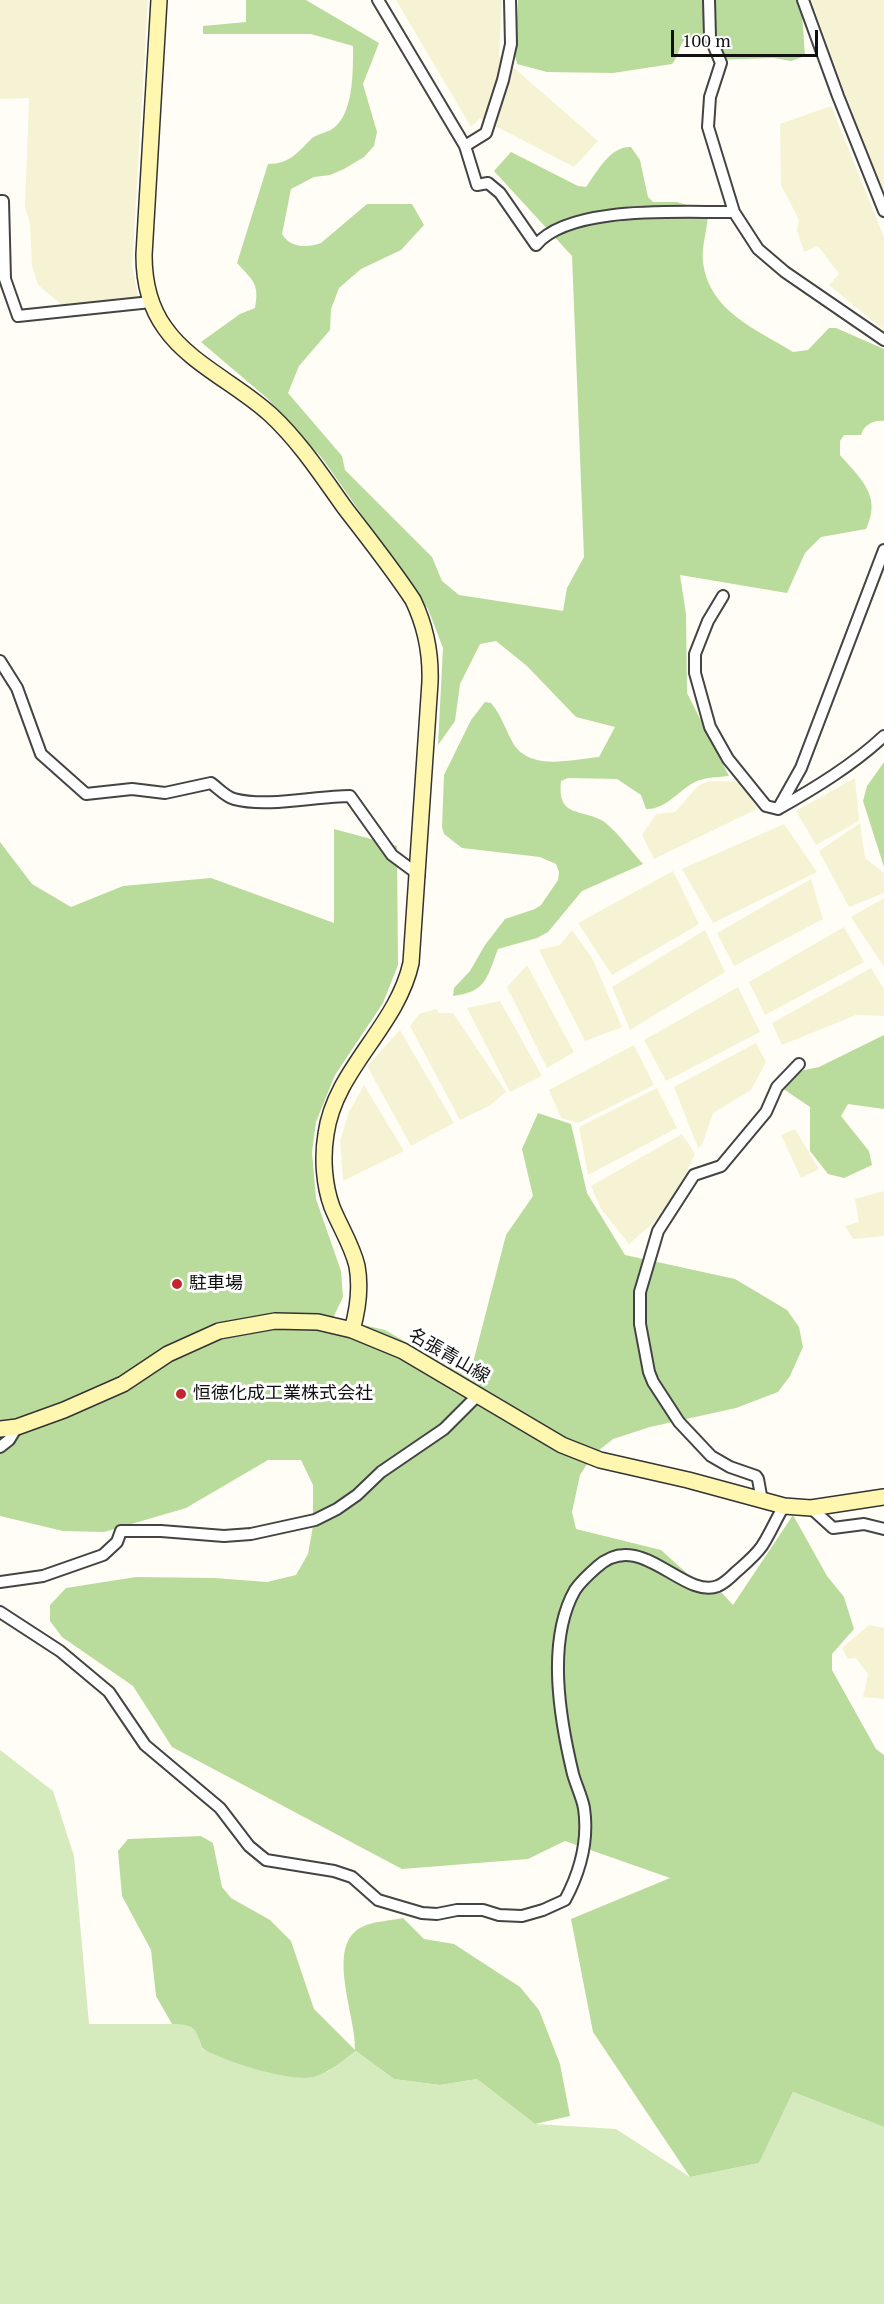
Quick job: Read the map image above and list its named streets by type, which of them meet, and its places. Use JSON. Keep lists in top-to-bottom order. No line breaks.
{"streets":{"street":["名張青山線"]},"places":["駐車場","恒徳化成工業株式会社"],"scale_bar":"100 m"}
